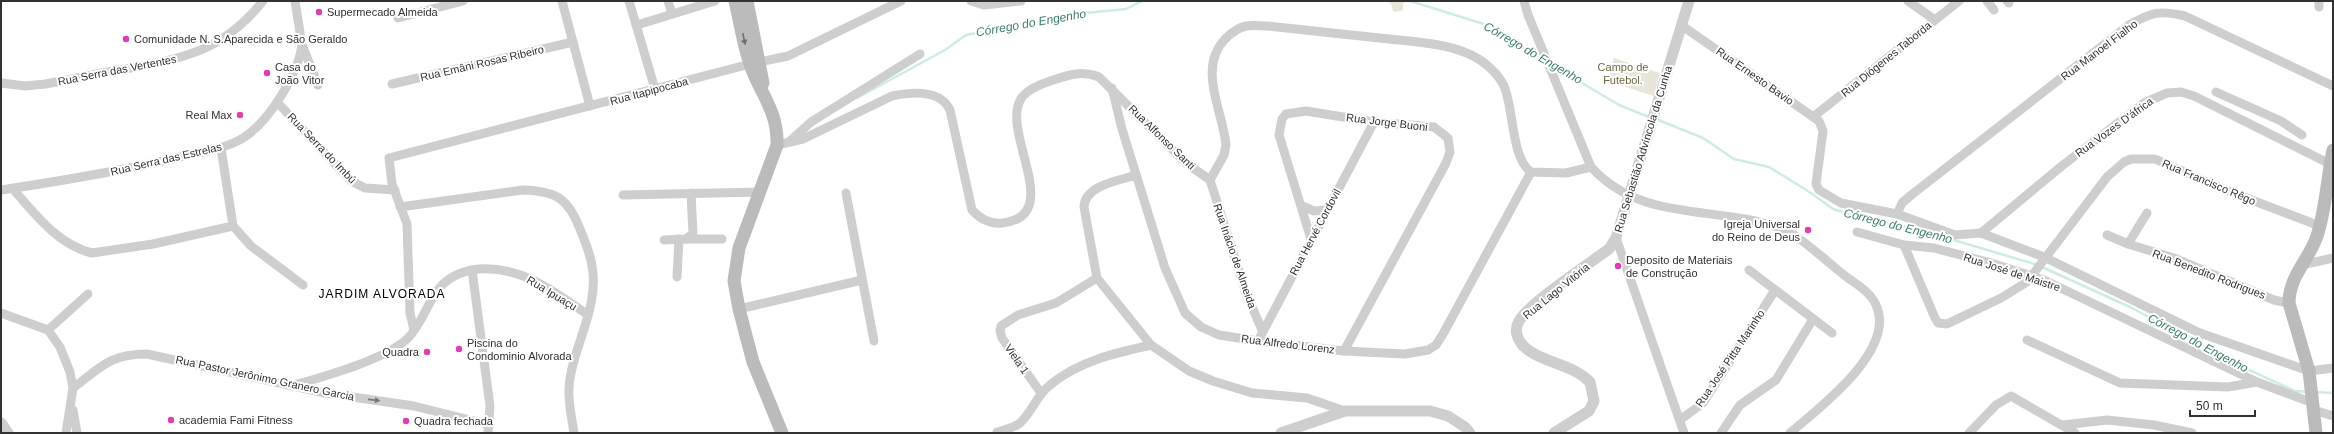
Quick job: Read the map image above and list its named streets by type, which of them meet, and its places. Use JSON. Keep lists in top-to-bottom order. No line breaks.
{"streets":{"street":["Rua Manoel Fialho","Rua Diógenes Taborda","Rua Emâni Rosas Ribeiro","Rua Serra das Vertentes","Rua Ernesto Bavio","Rua Itapipocaba","Rua Jorge Buoni","Rua Vozes D'áfrica","Rua Alfonso Santi","Rua Serra do Imbú","Rua Sebastião Advíncola da Cunha","Rua Serra das Estrelas","Rua Francisco Rêgo","Rua Hervé Cordovil","Rua Inácio de Almeida","Rua José de Maistre","Rua Benedito Rodrigues","Rua Lago Vitória","Rua Ipuaçu","Rua Alfredo Lorenz","Rua José Pitta Marinho","Viela 1","Rua Pastor Jerônimo Granero Garcia"]},"crossings":[["Rua Manoel Fialho","Rua Ernesto Bavio"],["Rua Diógenes Taborda","Rua Ernesto Bavio"],["Rua Ernesto Bavio","Rua Sebastião Advíncola da Cunha"],["Rua Itapipocaba","Rua Serra do Imbú"],["Rua Jorge Buoni","Rua Hervé Cordovil"],["Rua Jorge Buoni","Rua Alfredo Lorenz"],["Rua Alfonso Santi","Rua Inácio de Almeida"],["Rua Alfonso Santi","Rua Alfredo Lorenz"],["Rua Serra do Imbú","Rua Serra das Estrelas"],["Rua Sebastião Advíncola da Cunha","Rua Lago Vitória"],["Rua Sebastião Advíncola da Cunha","Rua José Pitta Marinho"],["Rua Francisco Rêgo","Rua José de Maistre"],["Rua Hervé Cordovil","Rua Inácio de Almeida"],["Rua Hervé Cordovil","Rua Alfredo Lorenz"],["Rua Ipuaçu","Rua Pastor Jerônimo Granero Garcia"]],"one_way":["Rua Pastor Jerônimo Granero Garcia"],"districts":["JARDIM ALVORADA"],"water":["Córrego do Engenho"],"parks":["Campo de Futebol."],"places":["Supermecado Almeida","Comunidade N. S.Aparecida e São Geraldo","Casa do João Vitor","Real Max","Igreja Universal do Reino de Deus","Deposito de Materiais de Construção","Piscina do Condominio Alvorada","Quadra","academia Fami Fitness","Quadra fechada"],"scale_bar":"50 m"}
